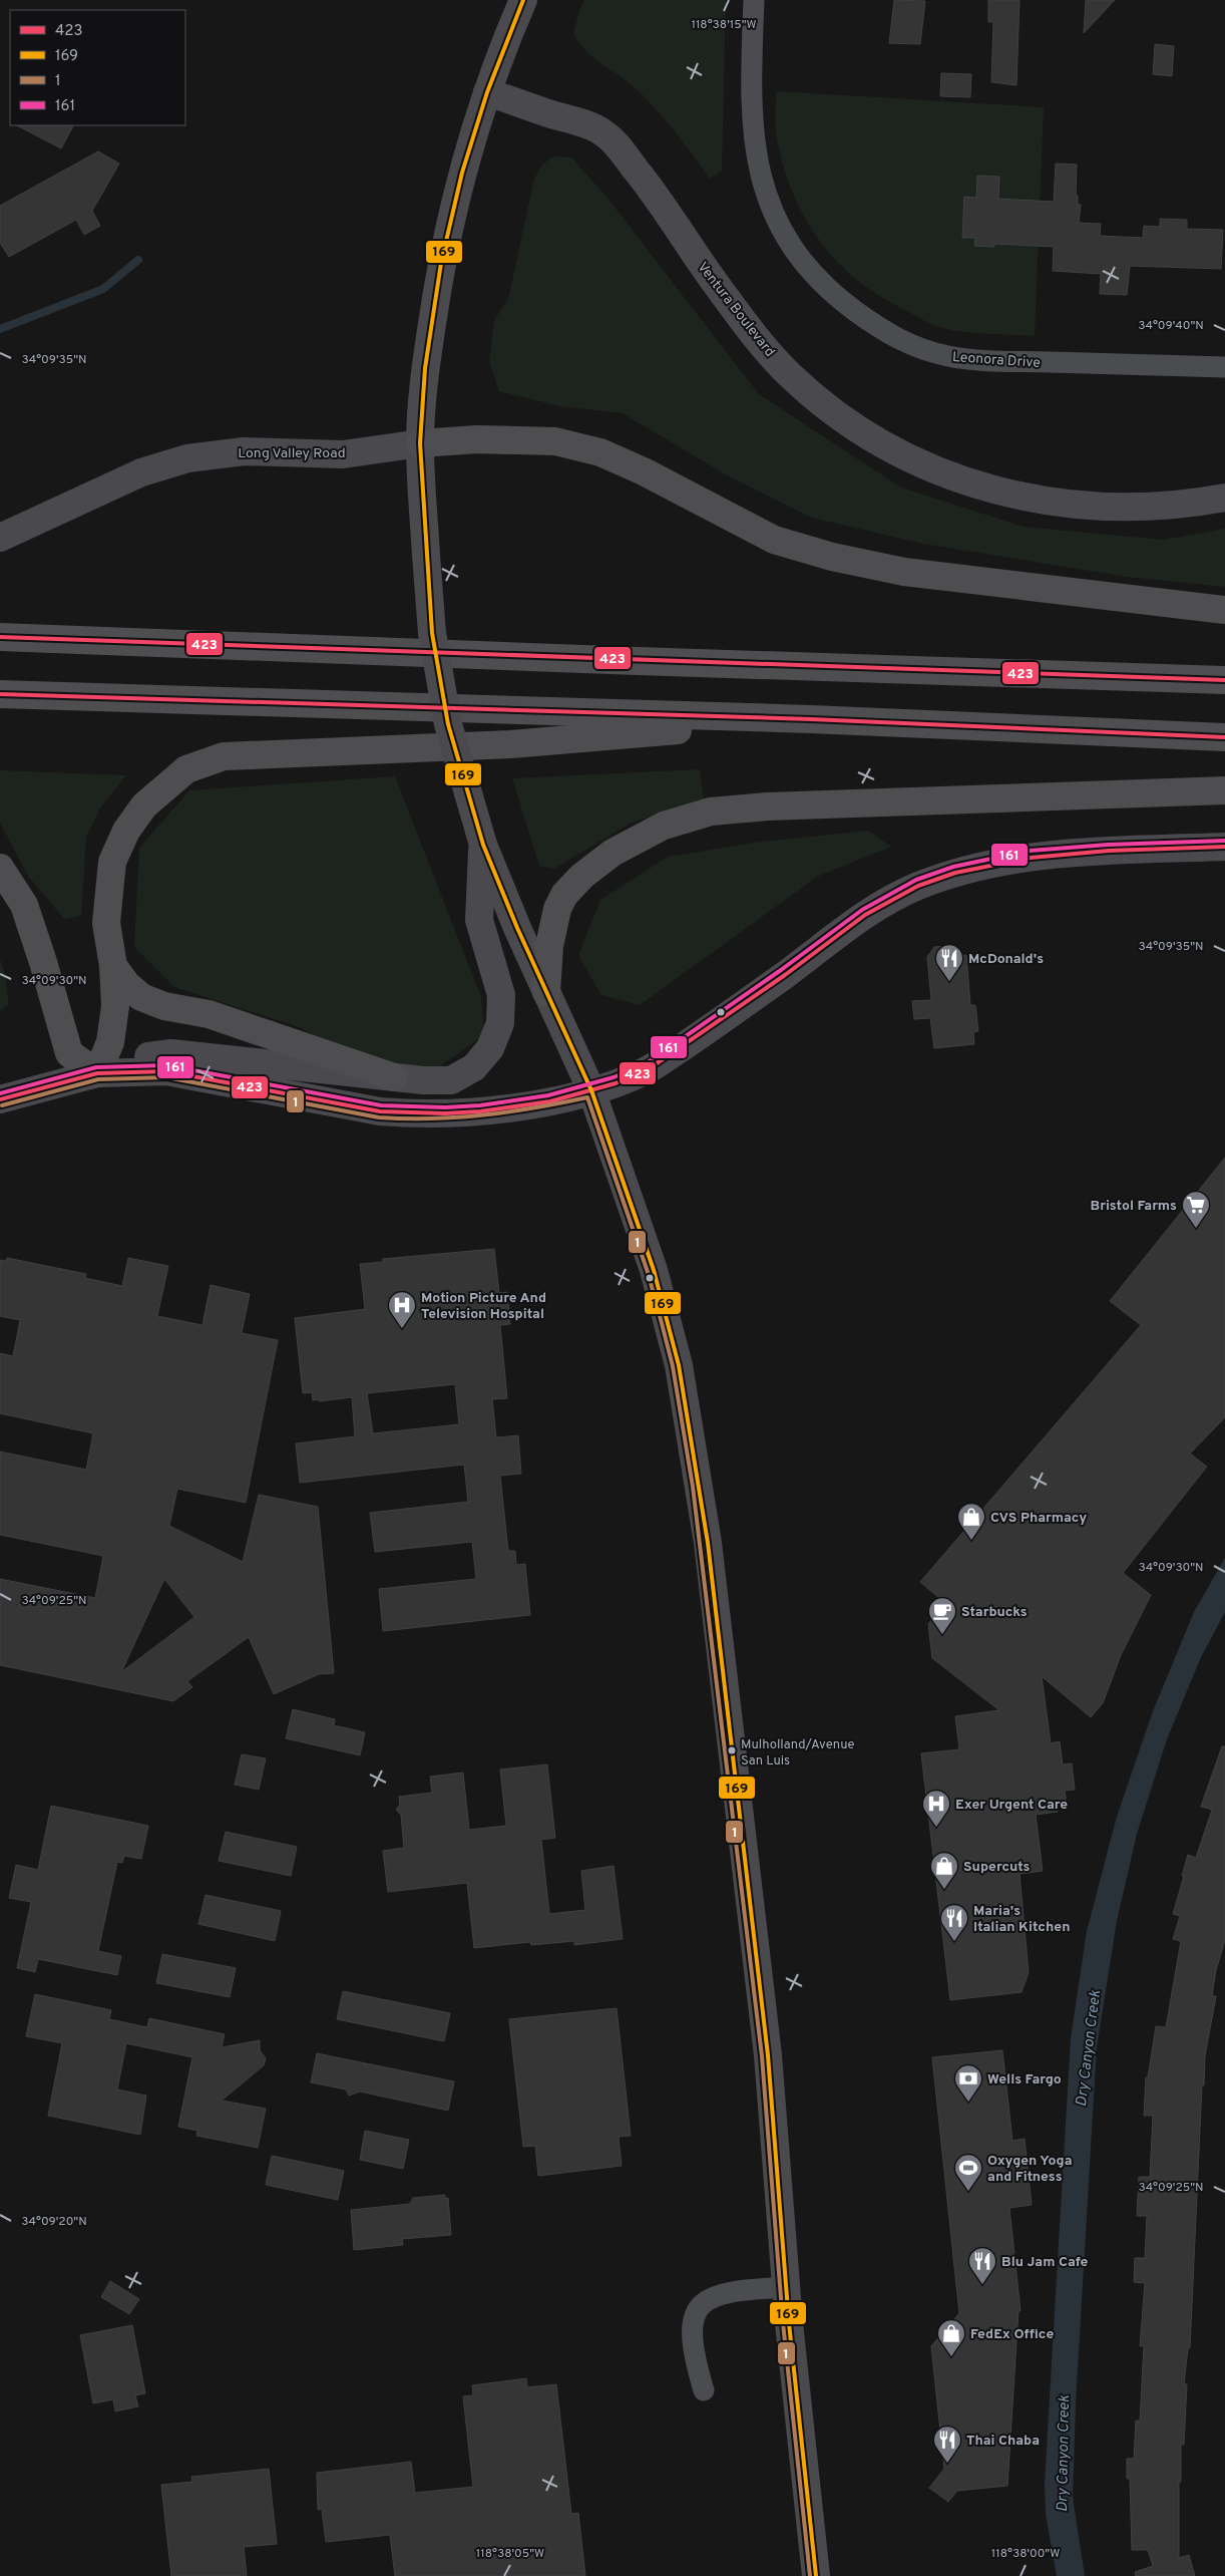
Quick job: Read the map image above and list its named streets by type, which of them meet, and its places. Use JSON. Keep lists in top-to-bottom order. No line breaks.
{"streets":{"main road":["Ventura Boulevard","Long Valley Road"],"street":["Leonora Drive"]},"water":["Dry Canyon Creek"],"places":{"restaurant":["McDonald's","Maria's Italian Kitchen","Blu Jam Cafe","Thai Chaba"],"supermarket":["Bristol Farms"],"hospital":["Motion Picture And Television Hospital","Exer Urgent Care"],"shop":["CVS Pharmacy","Supercuts","FedEx Office"],"cafe":["Starbucks"],"other":["Mulholland/Avenue San Luis"],"bank":["Wells Fargo"],"sports":["Oxygen Yoga and Fitness"]},"lines":["transit line 169","transit line 423","transit line 161","transit line 1"],"legend":["423","169","1","161"],"coordinates":["118°38'15\"W","34°09'40\"N","34°09'35\"N","34°09'30\"N","34°09'25\"N","34°09'20\"N","118°38'05\"W","118°38'00\"W"]}
